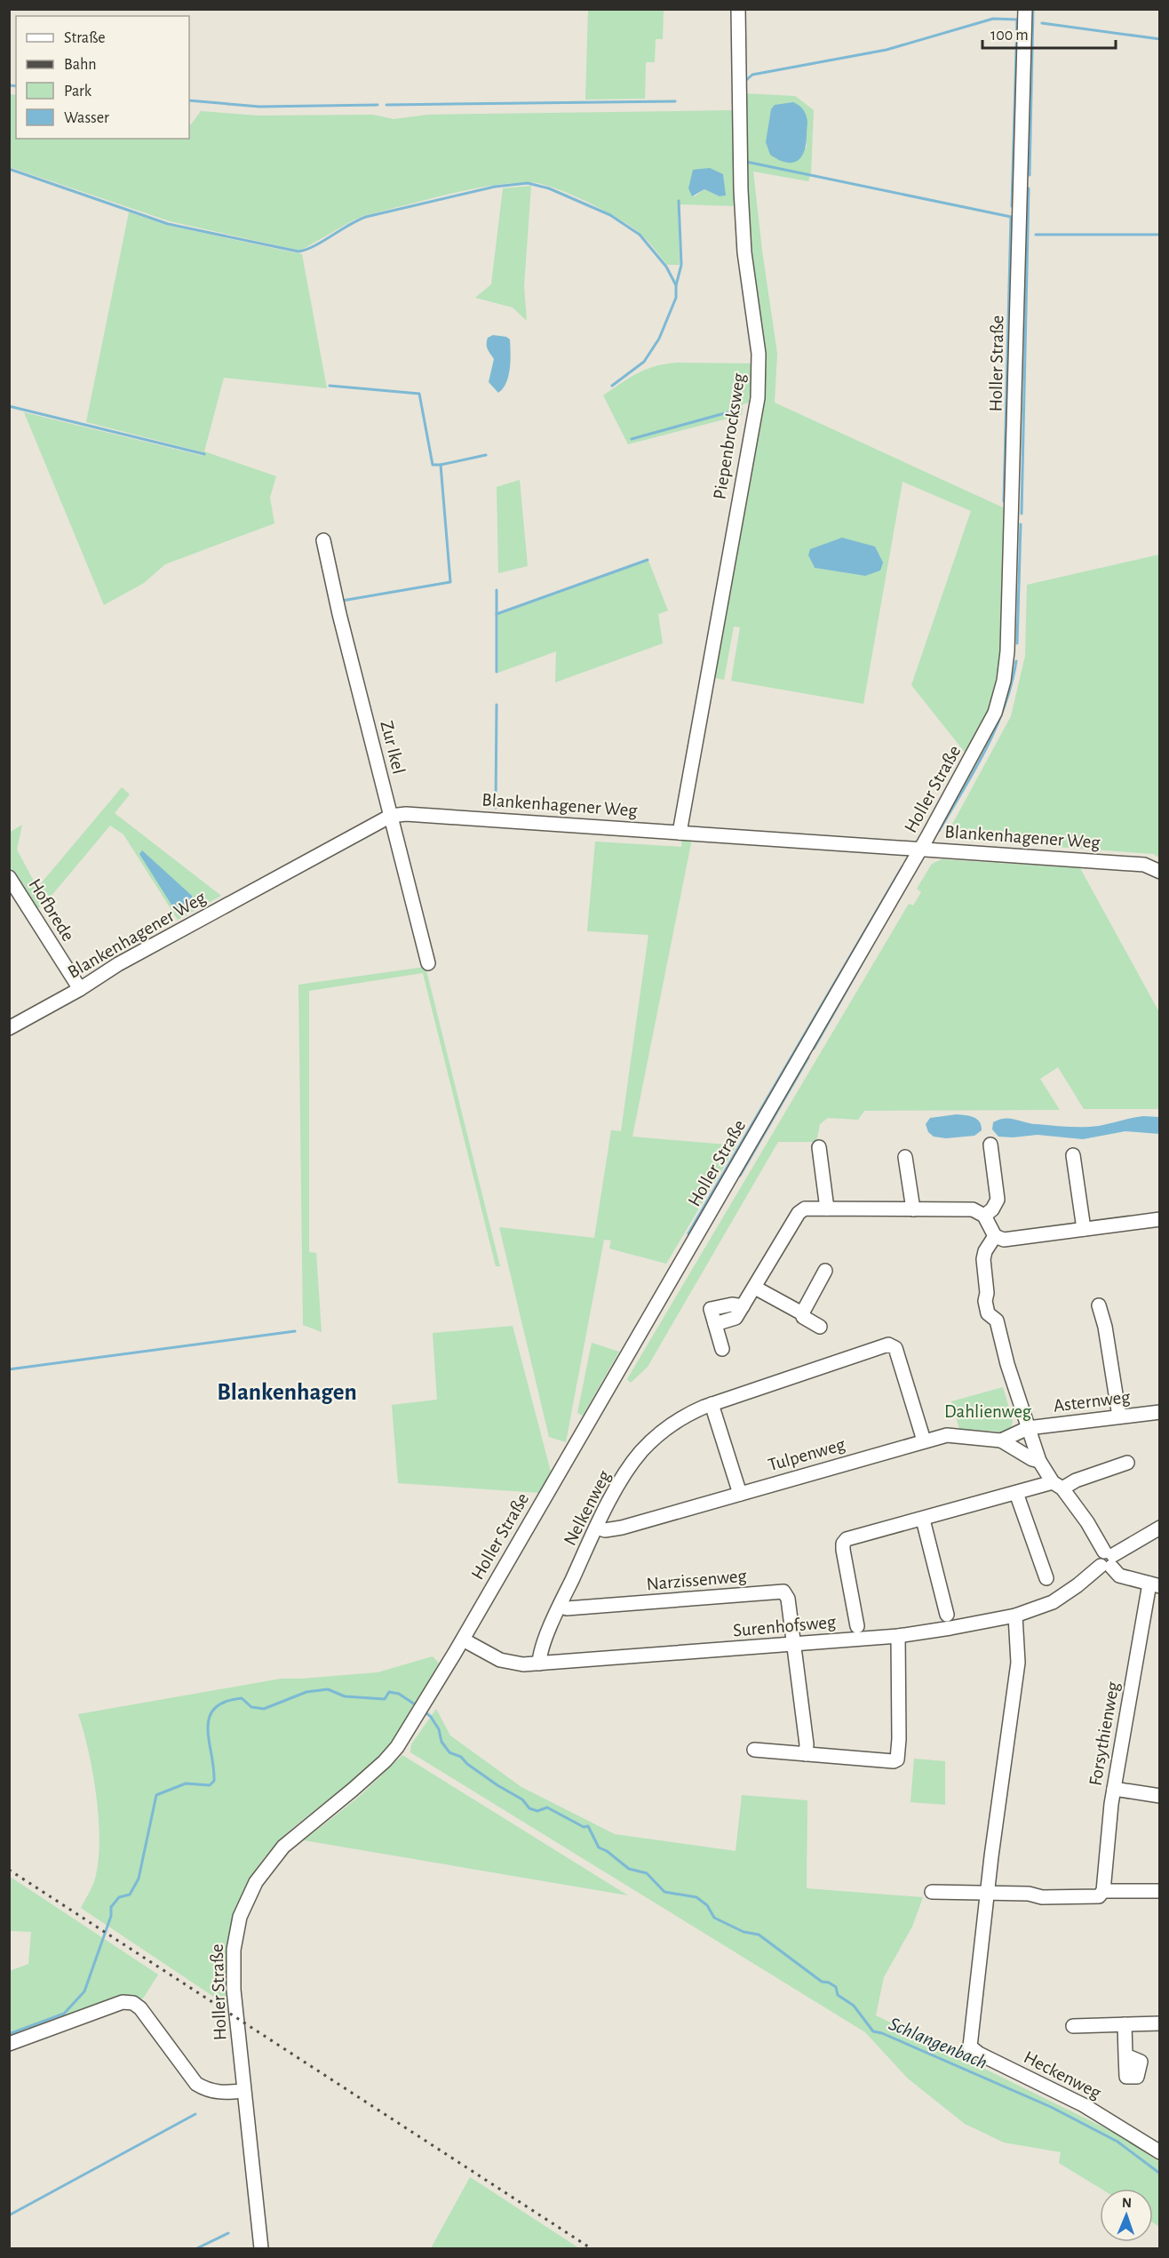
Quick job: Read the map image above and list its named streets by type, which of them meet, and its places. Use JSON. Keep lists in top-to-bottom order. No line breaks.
{"streets":{"street":["Holler Straße","Piepenbrocksweg","Zur Ikel","Blankenhagener Weg","Hofbrede","Asternweg","Tulpenweg","Nelkenweg","Narzissenweg","Surenhofsweg","Forsythienweg","Heckenweg"]},"crossings":[["Holler Straße","Blankenhagener Weg"],["Holler Straße","Surenhofsweg"],["Piepenbrocksweg","Blankenhagener Weg"],["Zur Ikel","Blankenhagener Weg"],["Blankenhagener Weg","Hofbrede"],["Tulpenweg","Nelkenweg"],["Nelkenweg","Narzissenweg"],["Nelkenweg","Surenhofsweg"],["Narzissenweg","Surenhofsweg"],["Surenhofsweg","Heckenweg"]],"districts":["Blankenhagen"],"water":["Schlangenbach"],"parks":["Dahlienweg"],"legend":["Straße","Bahn","Park","Wasser"],"scale_bar":"100 m","north":"top"}
